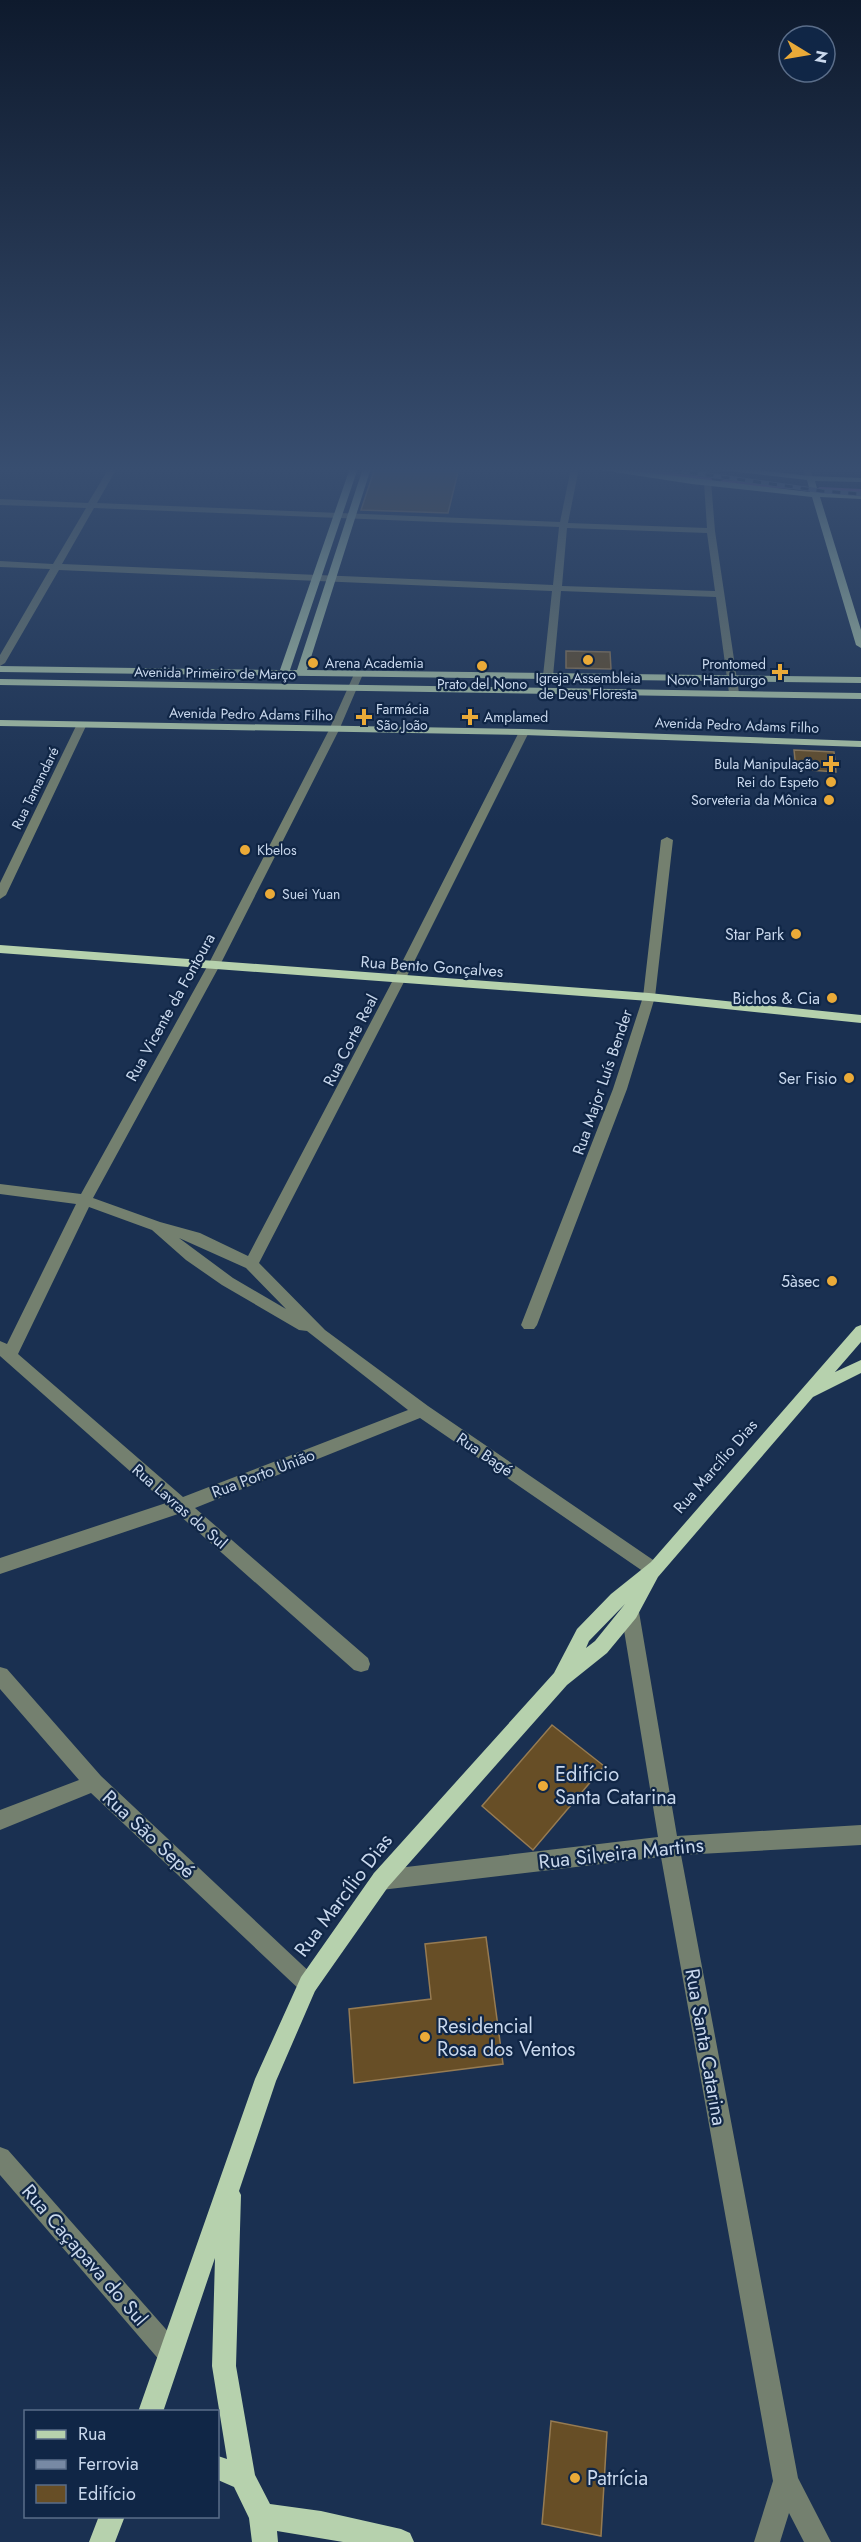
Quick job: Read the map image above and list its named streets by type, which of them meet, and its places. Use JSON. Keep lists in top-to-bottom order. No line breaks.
{"streets":{"main road":["Avenida Primeiro de Março","Avenida Pedro Adams Filho","Rua Bento Gonçalves","Rua Marcílio Dias"],"street":["Rua Tamandaré","Rua Vicente da Fontoura","Rua Corte Real","Rua Major Luís Bender","Rua Bagé","Rua Porto União","Rua Lavras do Sul","Rua São Sepé","Rua Silveira Martins","Rua Santa Catarina","Rua Caçapava do Sul"]},"crossings":[["Avenida Primeiro de Março","Rua Vicente da Fontoura"],["Avenida Pedro Adams Filho","Rua Tamandaré"],["Avenida Pedro Adams Filho","Rua Vicente da Fontoura"],["Avenida Pedro Adams Filho","Rua Corte Real"],["Rua Bento Gonçalves","Rua Vicente da Fontoura"],["Rua Bento Gonçalves","Rua Corte Real"],["Rua Bento Gonçalves","Rua Major Luís Bender"],["Rua Vicente da Fontoura","Rua Bagé"],["Rua Vicente da Fontoura","Rua Lavras do Sul"],["Rua Corte Real","Rua Bagé"],["Rua Bagé","Rua Marcílio Dias"],["Rua Bagé","Rua Porto União"],["Rua Marcílio Dias","Rua São Sepé"],["Rua Marcílio Dias","Rua Silveira Martins"],["Rua Marcílio Dias","Rua Santa Catarina"],["Rua Marcílio Dias","Rua Caçapava do Sul"],["Rua Porto União","Rua Lavras do Sul"],["Rua Silveira Martins","Rua Santa Catarina"]],"places":{"other":["Igreja Assembleia de Deus Floresta","Arena Academia","Prato del Nono","Rei do Espeto","Sorveteria da Mônica","Kbelos","Suei Yuan","Star Park","Bichos & Cia","Ser Fisio","5àsec","Edifício Santa Catarina","Residencial Rosa dos Ventos","Patrícia"],"health":["Prontomed Novo Hamburgo","Farmácia São João","Amplamed","Bula Manipulação"]},"legend":["Rua","Ferrovia","Edifício"],"north":"right"}
